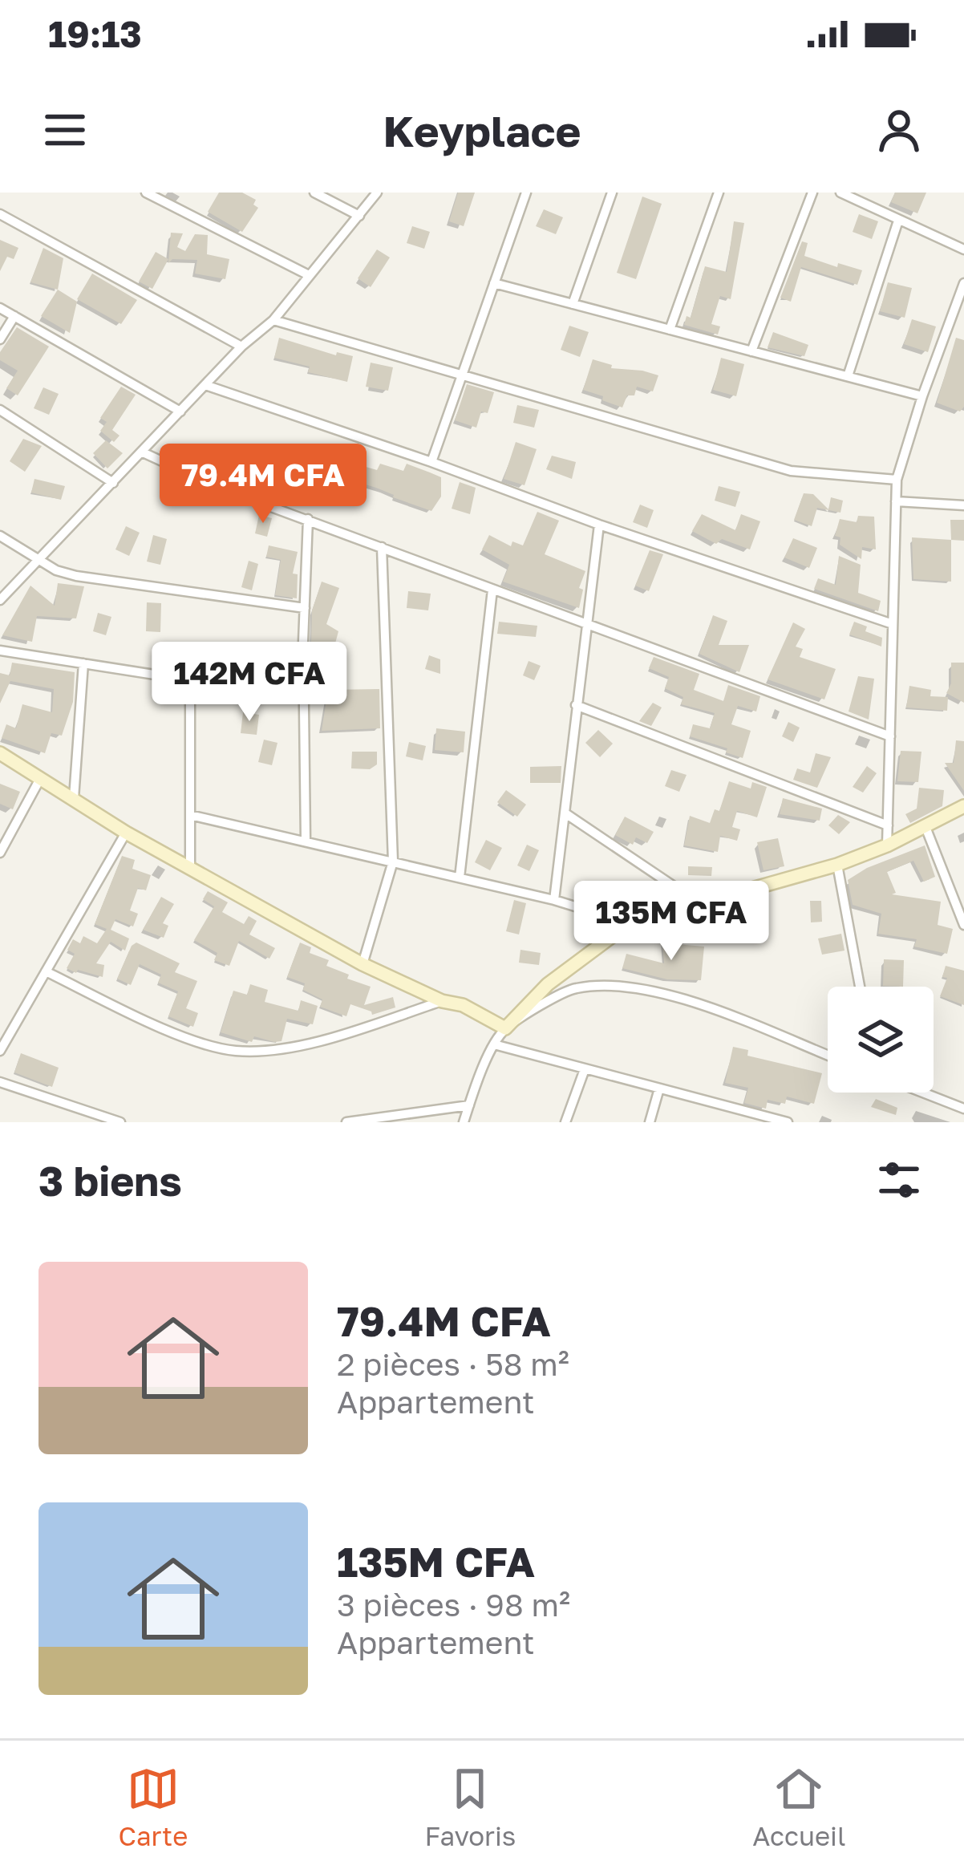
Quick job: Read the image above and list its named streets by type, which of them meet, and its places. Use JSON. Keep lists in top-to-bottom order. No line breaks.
{"page":{"status":"19:13","header":"Keyplace","price":["79.4M CFA","142M CFA","135M CFA"],"heading":"3 biens","list":[{"name":"79.4M CFA","note":"2 pièces · 58 m² · Appartement"},{"name":"135M CFA","note":"3 pièces · 98 m² · Appartement"}],"tabs":["Carte","Favoris","Accueil"]}}
